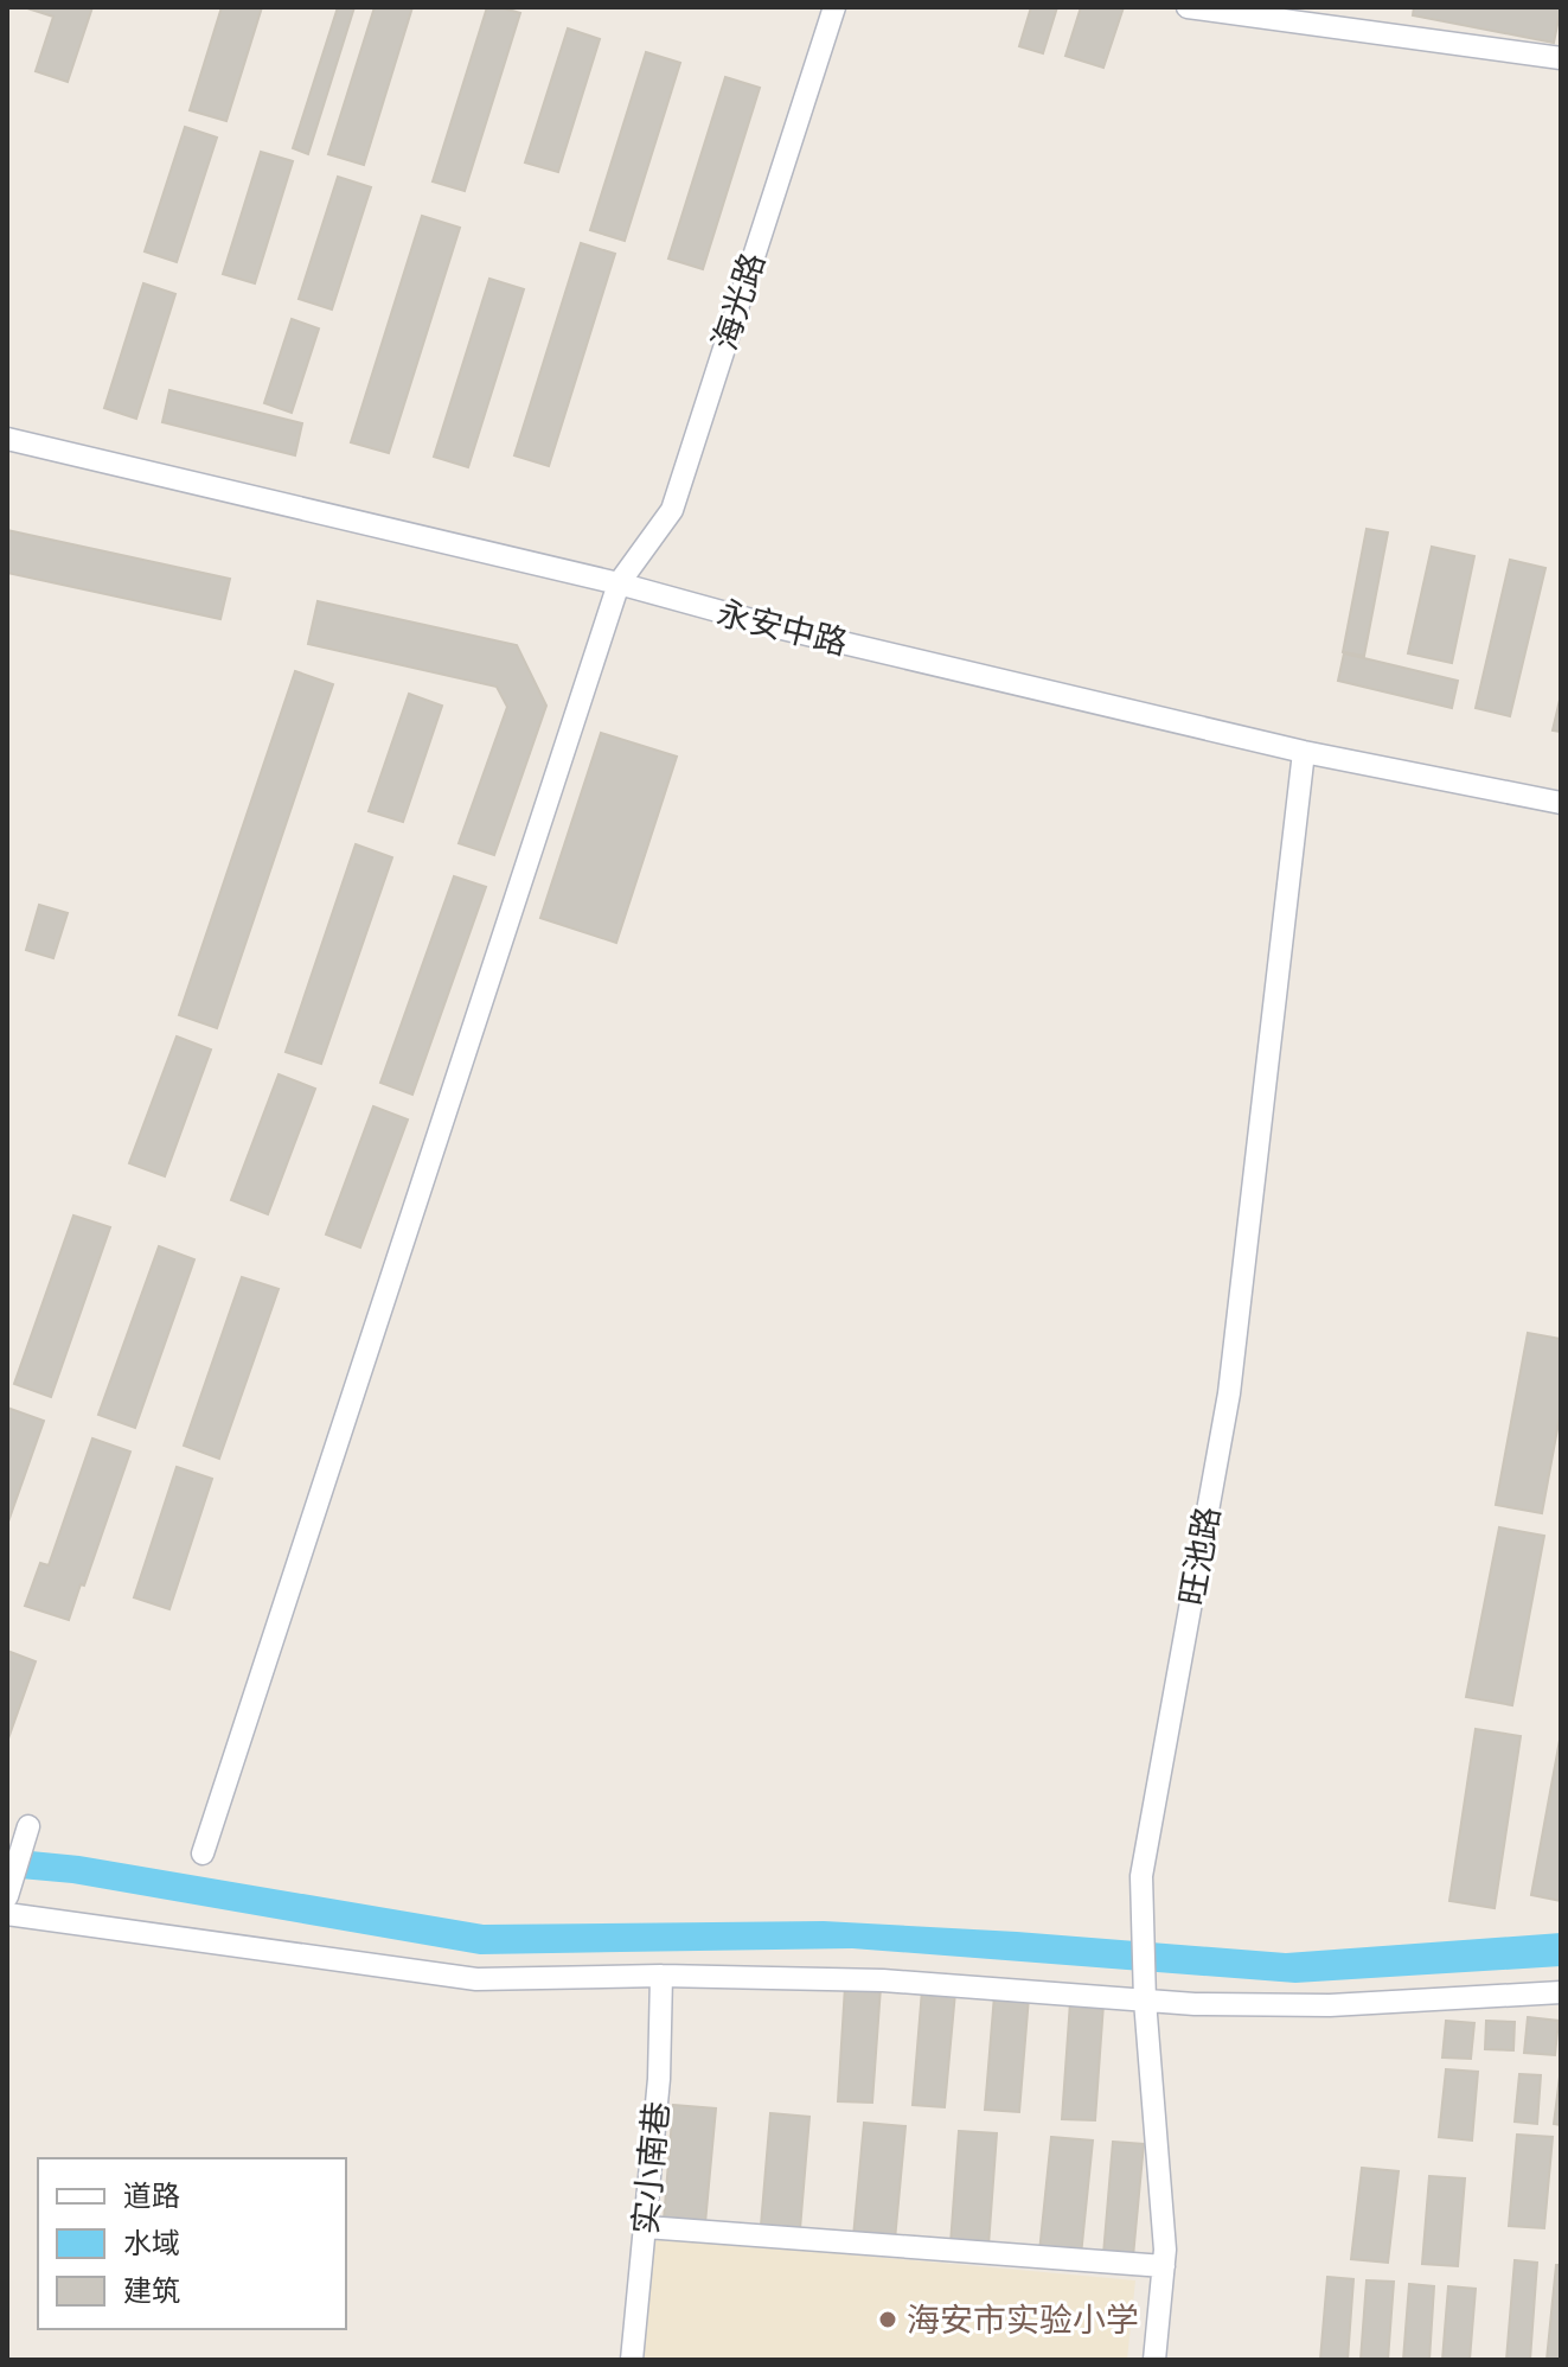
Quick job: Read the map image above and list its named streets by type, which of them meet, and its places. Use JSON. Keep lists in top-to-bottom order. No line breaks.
{"streets":{"street":["海光路","永安中路","旺池路","实小南巷"]},"crossings":[["海光路","永安中路"],["永安中路","旺池路"]],"places":["海安市实验小学"],"legend":["道路","水域","建筑"]}
